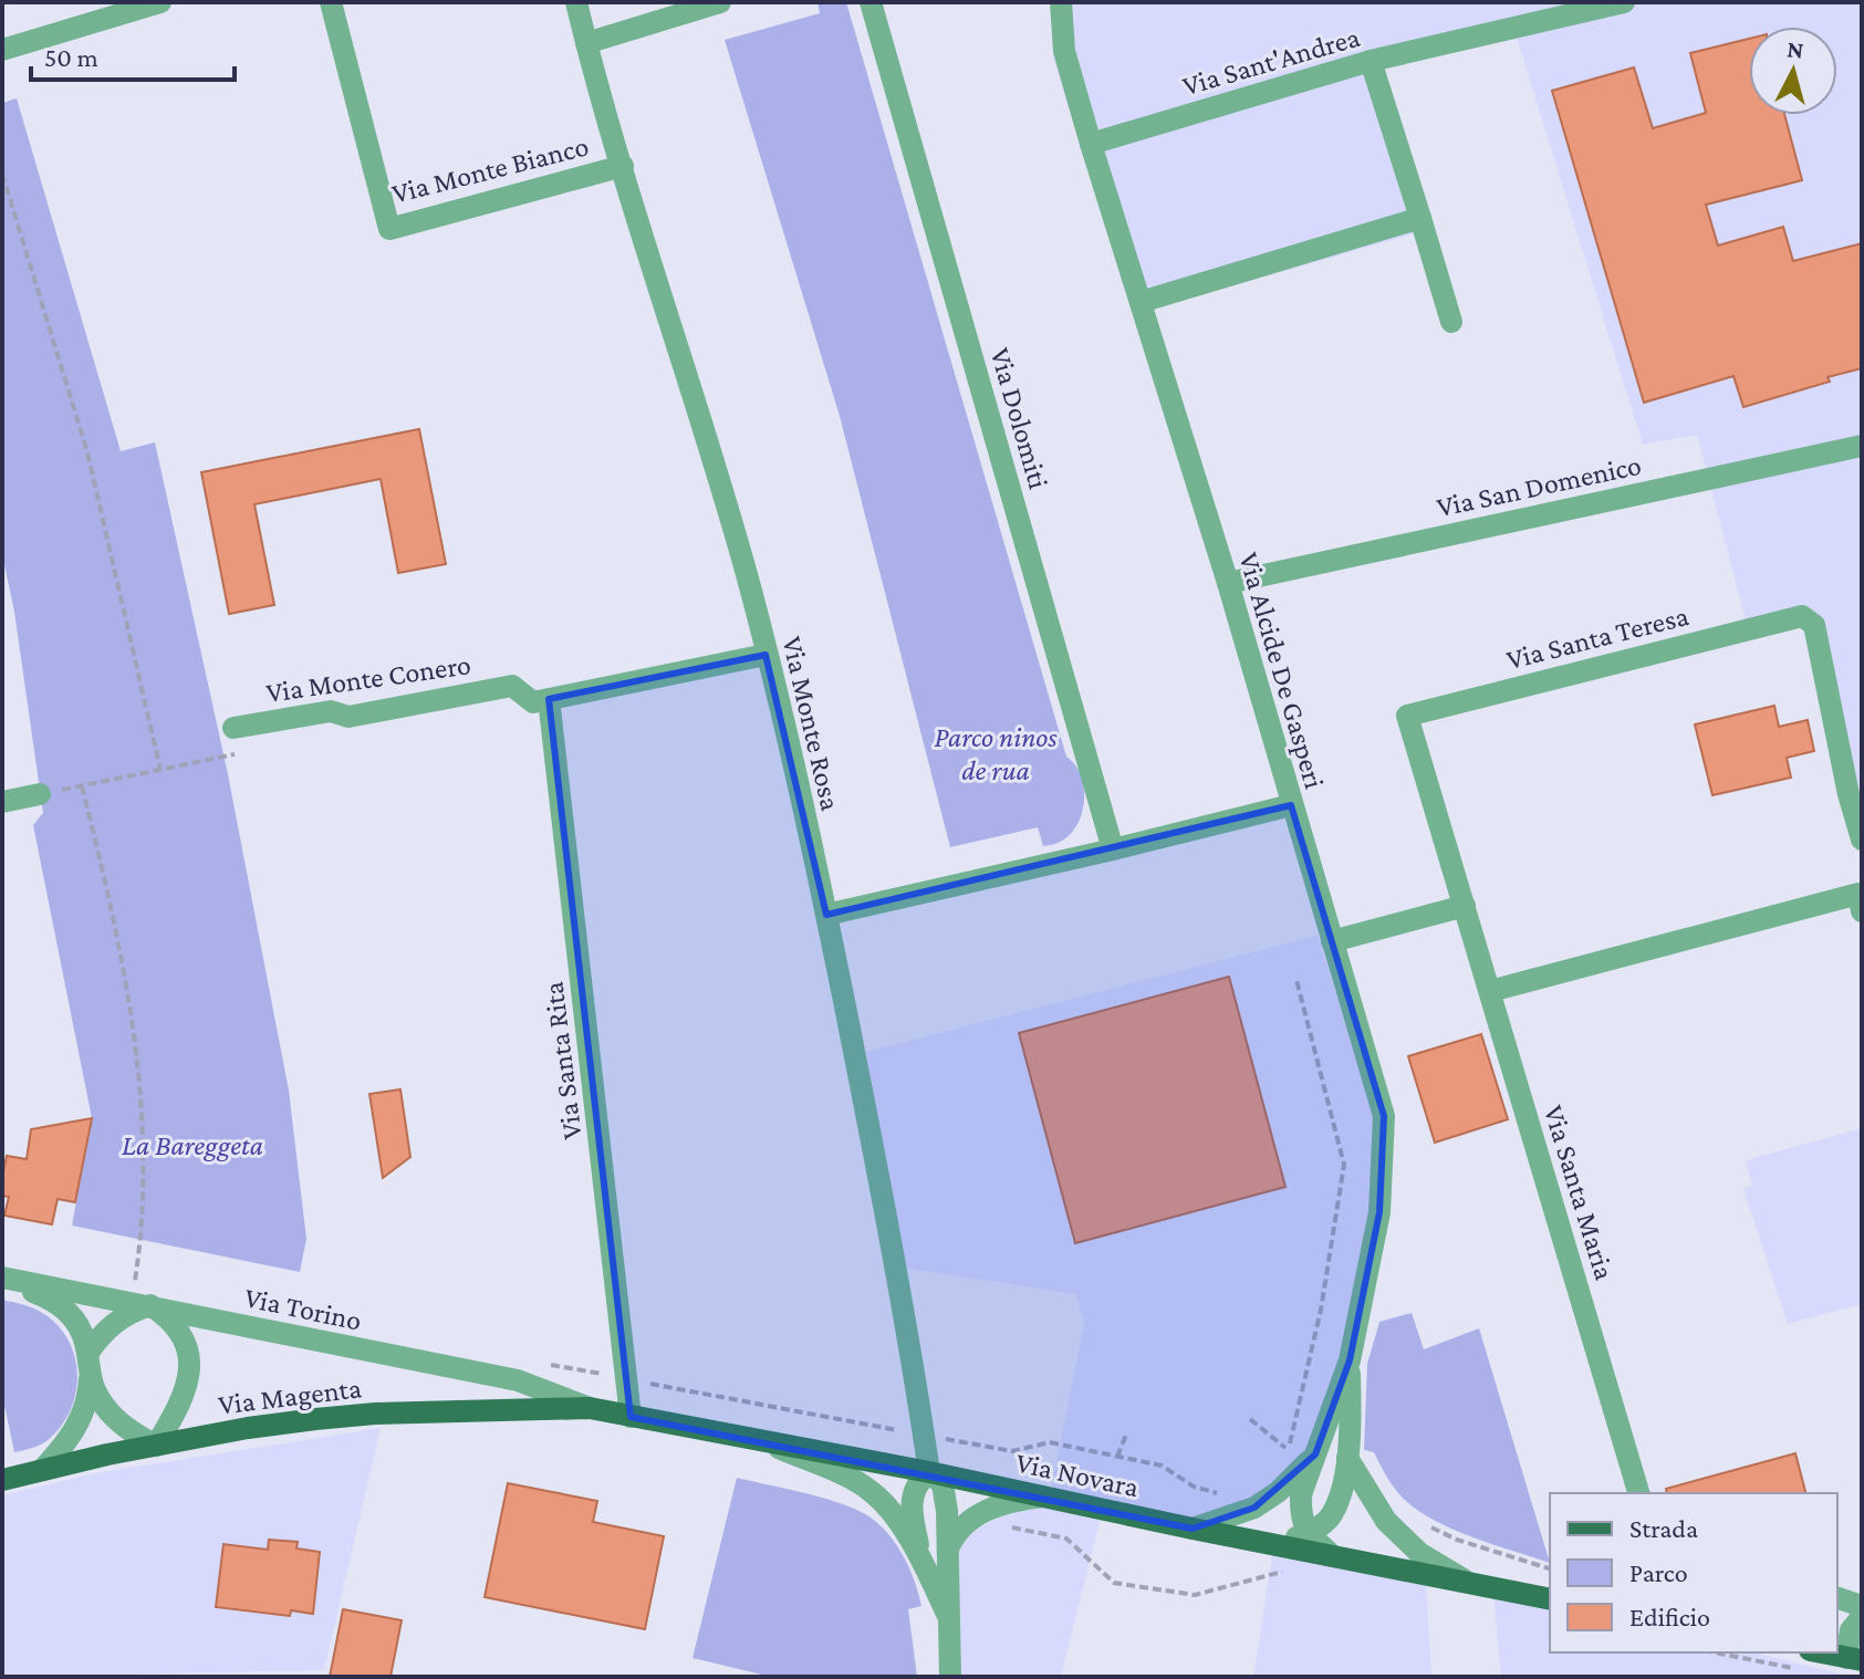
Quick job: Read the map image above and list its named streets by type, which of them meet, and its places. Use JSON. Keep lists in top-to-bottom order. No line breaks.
{"streets":{"main road":["Via Magenta","Via Novara"],"street":["Via Sant'Andrea","Via Monte Bianco","Via Dolomiti","Via San Domenico","Via Santa Teresa","Via Alcide De Gasperi","Via Monte Conero","Via Monte Rosa","Via Santa Rita","Via Santa Maria","Via Torino"]},"crossings":[["Via Sant'Andrea","Via Alcide De Gasperi"],["Via Monte Bianco","Via Monte Rosa"],["Via San Domenico","Via Alcide De Gasperi"],["Via Santa Teresa","Via Santa Maria"],["Via Alcide De Gasperi","Via Novara"],["Via Monte Conero","Via Santa Rita"],["Via Monte Rosa","Via Novara"],["Via Santa Rita","Via Novara"],["Via Torino","Via Magenta"],["Via Torino","Via Novara"],["Via Magenta","Via Novara"]],"parks":["Parco ninos de rua","La Bareggeta"],"legend":["Strada","Parco","Edificio"],"scale_bar":"50 m","north":"top"}
